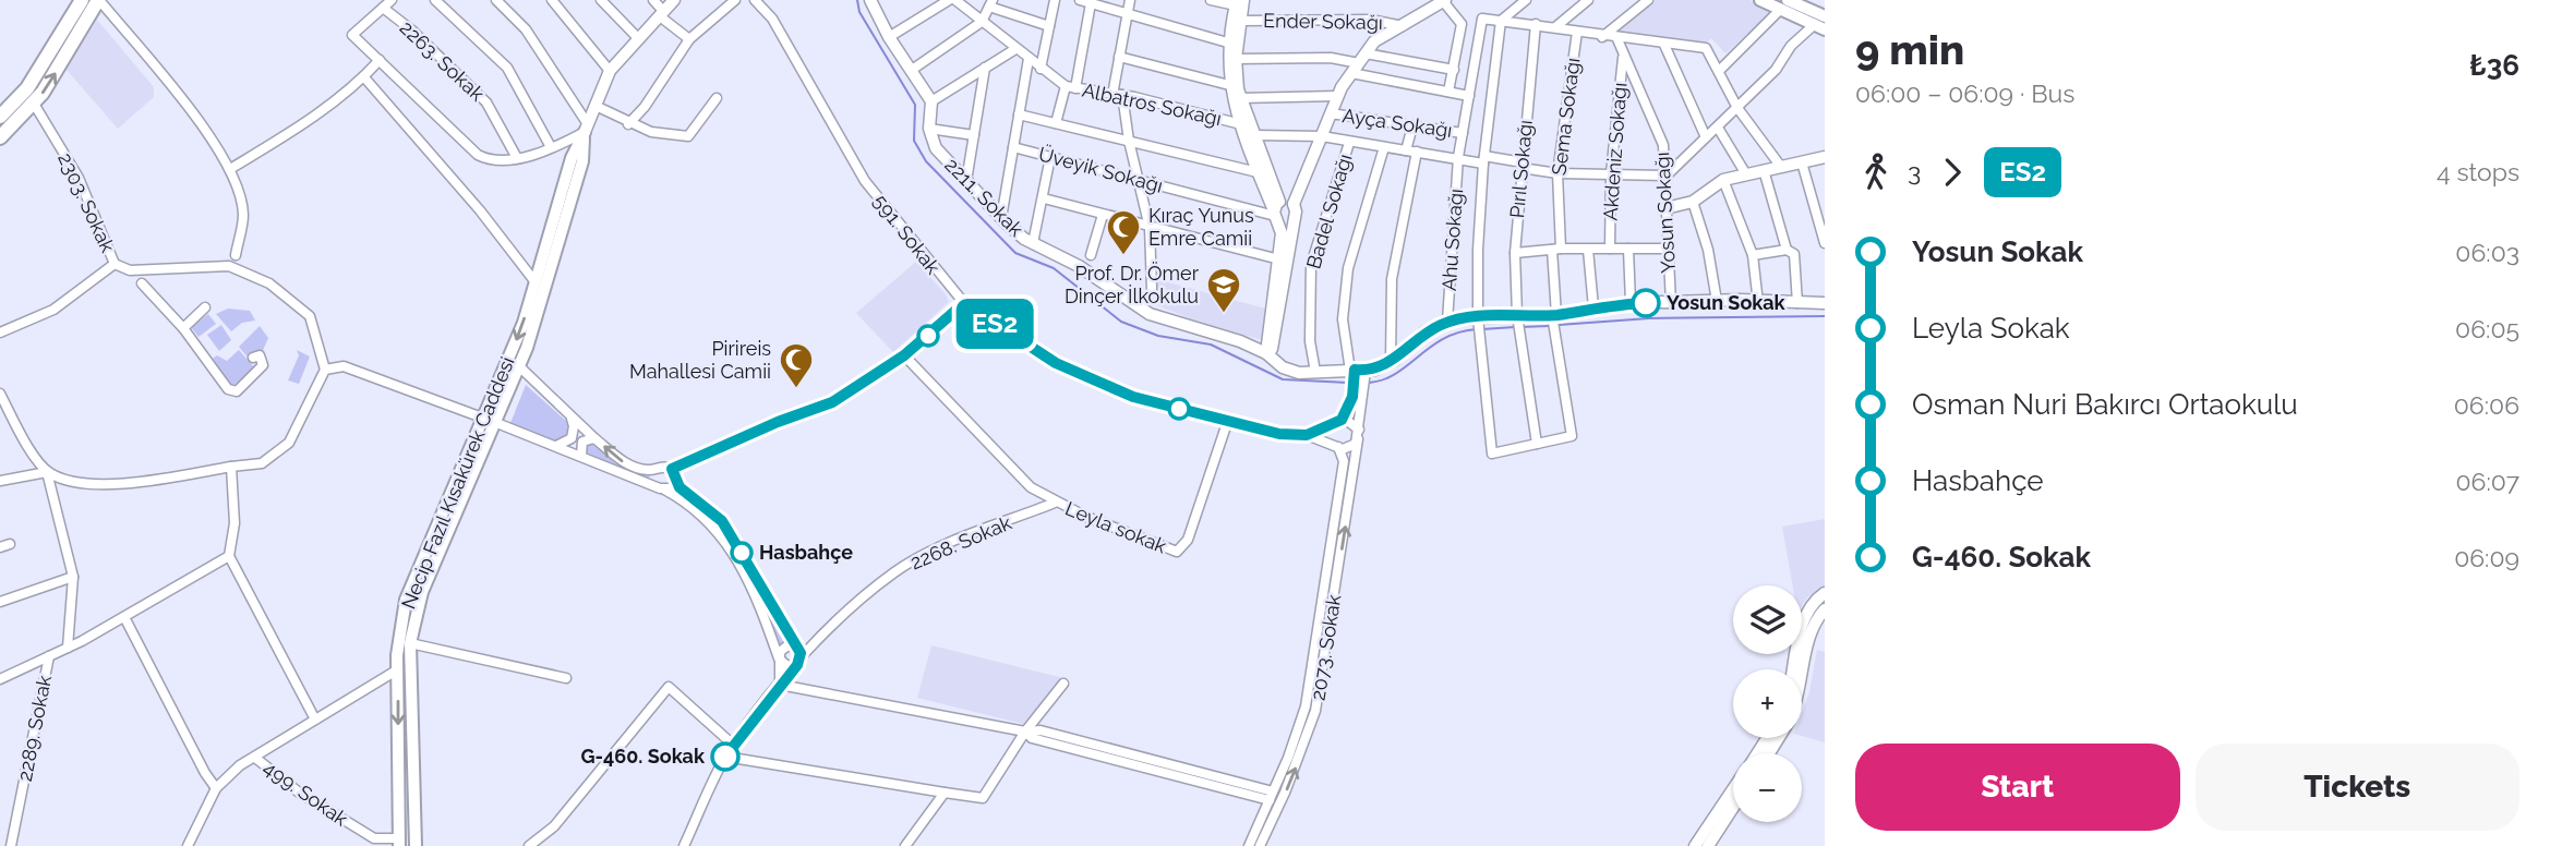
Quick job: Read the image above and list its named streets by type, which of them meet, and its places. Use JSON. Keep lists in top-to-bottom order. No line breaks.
{"streets":{"main road":["Necip Fazıl Kısakürek Caddesi"],"street":["Ender Sokağı","2263. Sokak","Albatros Sokağı","Sema Sokağı","Ayça Sokağı","Akdeniz Sokağı","Pırıl Sokağı","Üveyik Sokağı","2211. Sokak","2303. Sokak","Badel Sokağı","Yosun Sokağı","591. Sokak","Ahu Sokağı","Leyla sokak","2268. Sokak","2073. Sokak","2289. Sokak","499. Sokak"]},"crossings":[["Sema Sokağı","Pırıl Sokağı"],["Ayça Sokağı","Ahu Sokağı"],["Akdeniz Sokağı","Yosun Sokağı"],["2211. Sokak","Badel Sokağı"],["2211. Sokak","2073. Sokak"],["591. Sokak","Leyla sokak"],["Necip Fazıl Kısakürek Caddesi","499. Sokak"],["Leyla sokak","2268. Sokak"]],"places":{"mosque":["Kıraç Yunus Emre Camii","Pirireis Mahallesi Camii"],"other":["Yosun Sokak","Hasbahçe","G-460. Sokak"],"school or university":["Prof. Dr. Ömer Dinçer İlkokulu"]},"lines":["bus line ES2"],"page":{"on_map":"ES2","heading":["9 min","06:00 – 06:09 · Bus","₺36"],"legs":["3","ES2","4 stops"],"list":[{"name":"Yosun Sokak","value":"06:03"},{"name":"Leyla Sokak","value":"06:05"},{"name":"Osman Nuri Bakırcı Ortaokulu","value":"06:06"},{"name":"Hasbahçe","value":"06:07"},{"name":"G-460. Sokak","value":"06:09"}],"map_buttons":["+","−"],"buttons":["Start","Tickets"]}}
